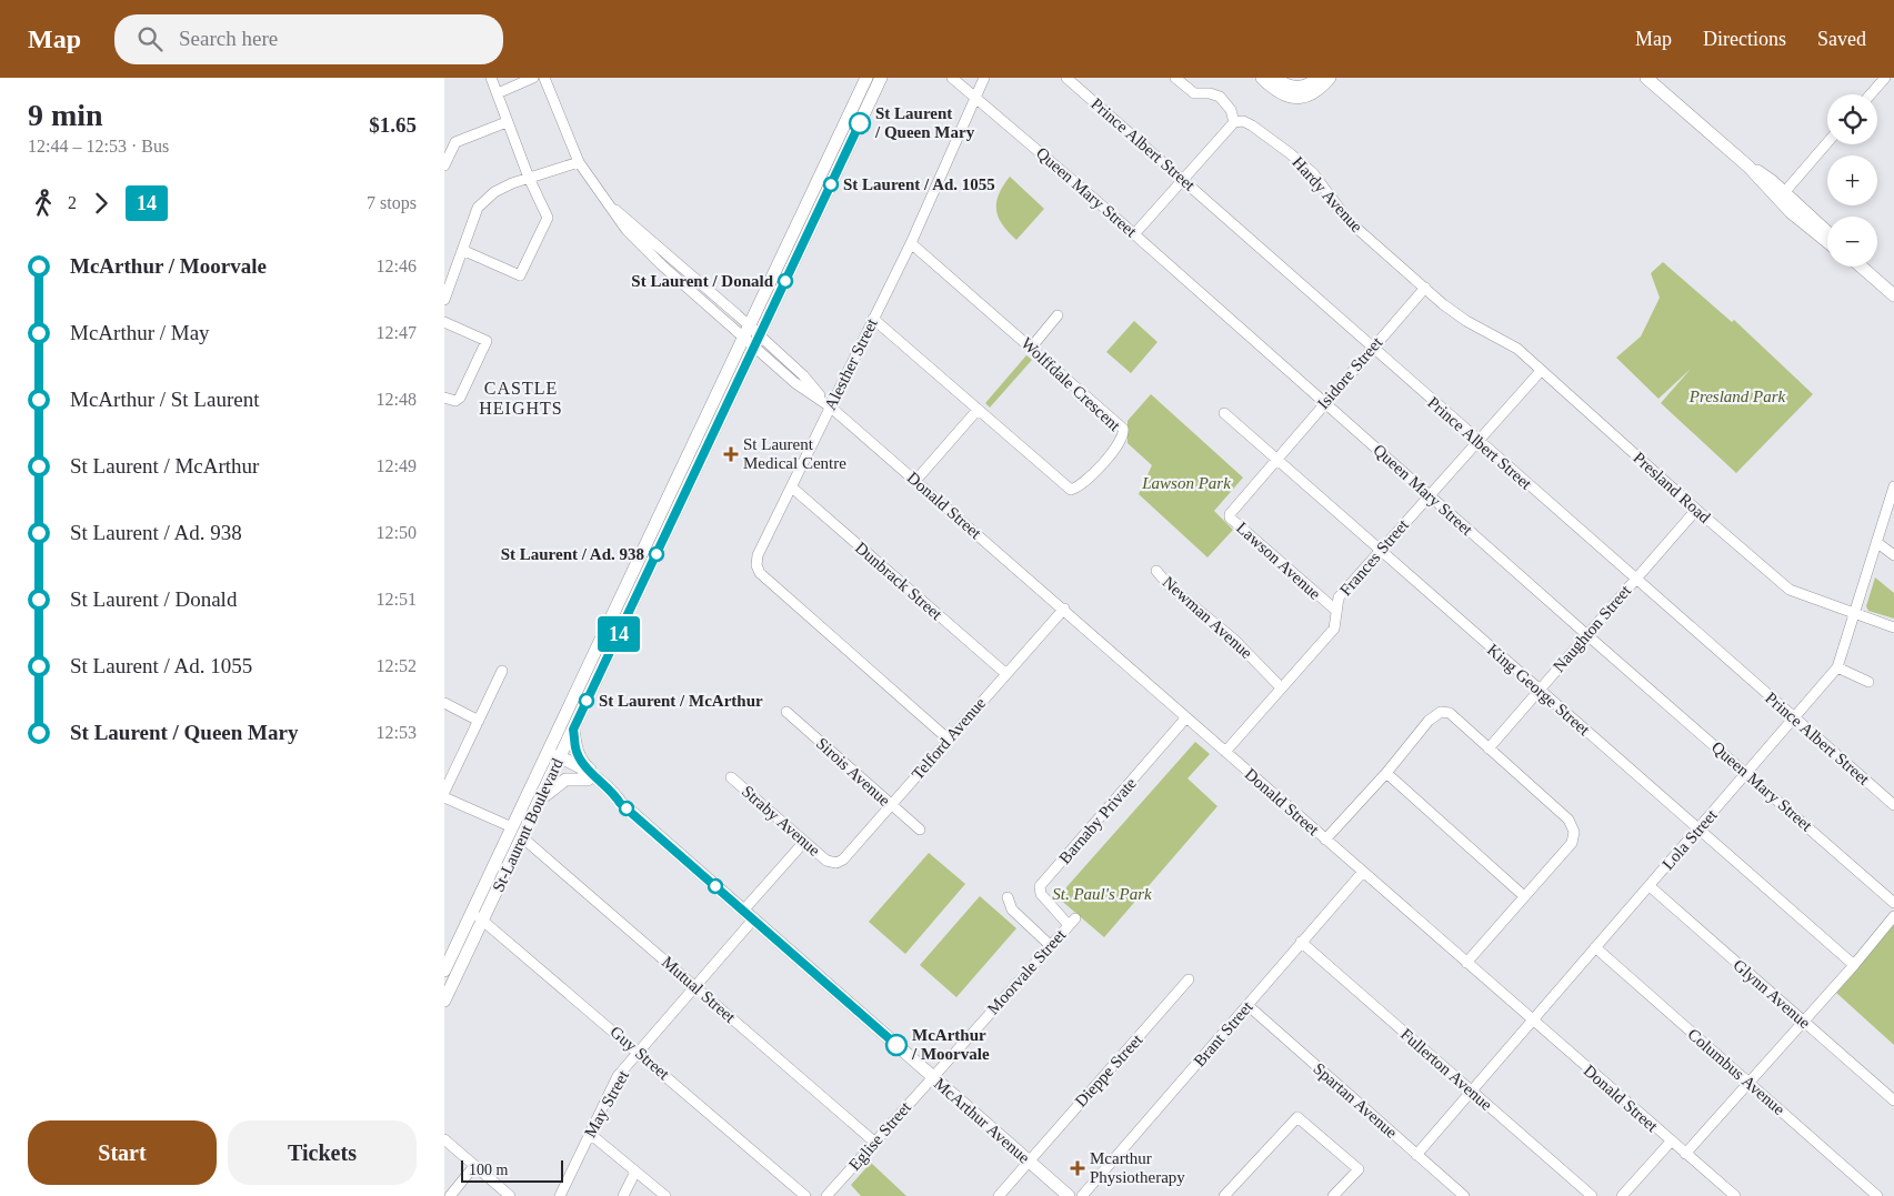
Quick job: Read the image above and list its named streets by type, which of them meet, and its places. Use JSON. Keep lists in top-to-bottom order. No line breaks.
{"streets":{"main road":["St-Laurent Boulevard","McArthur Avenue"],"street":["Prince Albert Street","Queen Mary Street","Hardy Avenue","Alesther Street","Isidore Street","Wolffdale Crescent","Presland Road","Donald Street","Frances Street","Lawson Avenue","Dunbrack Street","Newman Avenue","Naughton Street","King George Street","Telford Avenue","Sirois Avenue","Straby Avenue","Barnaby Private","Lola Street","Moorvale Street","Mutual Street","Glynn Avenue","Brant Street","Guy Street","Fullerton Avenue","Dieppe Street","Columbus Avenue","Spartan Avenue","May Street","Eglise Street"]},"crossings":[["Prince Albert Street","Isidore Street"],["Prince Albert Street","Frances Street"],["Prince Albert Street","Naughton Street"],["Prince Albert Street","Lola Street"],["Queen Mary Street","Alesther Street"],["Queen Mary Street","Isidore Street"],["Queen Mary Street","Frances Street"],["Queen Mary Street","Naughton Street"],["Queen Mary Street","Lola Street"],["Hardy Avenue","Isidore Street"],["Hardy Avenue","Presland Road"],["Alesther Street","Wolffdale Crescent"],["Alesther Street","Donald Street"],["Alesther Street","Dunbrack Street"],["Alesther Street","Telford Avenue"],["Isidore Street","Lawson Avenue"],["Isidore Street","King George Street"],["Presland Road","Frances Street"],["Presland Road","Naughton Street"],["Presland Road","Lola Street"],["Donald Street","Frances Street"],["Donald Street","Telford Avenue"],["Donald Street","Barnaby Private"],["Donald Street","St-Laurent Boulevard"],["Donald Street","Lola Street"],["Donald Street","Brant Street"],["Frances Street","Lawson Avenue"],["Frances Street","Newman Avenue"],["Frances Street","King George Street"],["Lawson Avenue","King George Street"],["Dunbrack Street","Telford Avenue"],["Naughton Street","King George Street"],["King George Street","Lola Street"],["Telford Avenue","Sirois Avenue"],["Telford Avenue","Straby Avenue"],["Barnaby Private","Moorvale Street"],["St-Laurent Boulevard","Mutual Street"],["St-Laurent Boulevard","Guy Street"],["St-Laurent Boulevard","McArthur Avenue"],["Lola Street","Glynn Avenue"],["Lola Street","Fullerton Avenue"],["Lola Street","Columbus Avenue"],["Lola Street","Spartan Avenue"],["Moorvale Street","McArthur Avenue"],["Moorvale Street","Eglise Street"],["Mutual Street","May Street"],["Mutual Street","Eglise Street"],["Brant Street","Fullerton Avenue"],["Brant Street","Spartan Avenue"],["Guy Street","May Street"],["Dieppe Street","McArthur Avenue"],["May Street","McArthur Avenue"],["McArthur Avenue","Eglise Street"]],"districts":["CASTLE HEIGHTS"],"parks":["Presland Park","Lawson Park","St. Paul's Park"],"places":{"other":["St Laurent / Queen Mary","St Laurent / Ad. 1055","St Laurent / Donald","St Laurent / Ad. 938","St Laurent / McArthur","McArthur / Moorvale"],"health":["St Laurent Medical Centre","Mcarthur Physiotherapy"]},"lines":["bus line 14"],"scale_bar":"100 m","page":{"header":"Map","search":"Search here","nav":["Map","Directions","Saved"],"heading":["9 min","12:44 – 12:53 · Bus","$1.65"],"on_map":"14","map_buttons":["+","−"],"legs":["2","14","7 stops"],"list":[{"name":"McArthur / Moorvale","value":"12:46"},{"name":"McArthur / May","value":"12:47"},{"name":"McArthur / St Laurent","value":"12:48"},{"name":"St Laurent / McArthur","value":"12:49"},{"name":"St Laurent / Ad. 938","value":"12:50"},{"name":"St Laurent / Donald","value":"12:51"},{"name":"St Laurent / Ad. 1055","value":"12:52"},{"name":"St Laurent / Queen Mary","value":"12:53"}],"buttons":["Start","Tickets"],"scale":"100 m"}}
